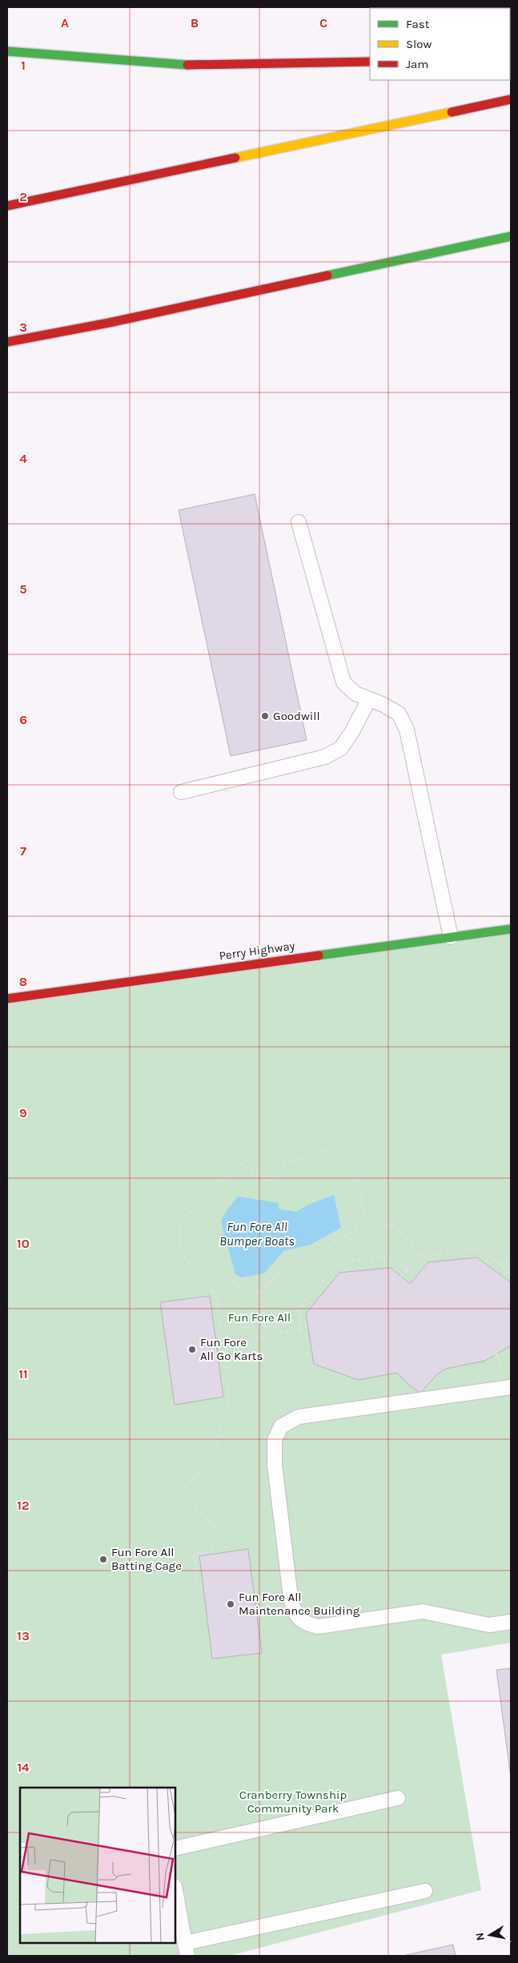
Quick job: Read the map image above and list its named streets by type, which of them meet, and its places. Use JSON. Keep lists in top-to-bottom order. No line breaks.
{"streets":{"main road":["Perry Highway"]},"water":["Fun Fore All Bumper Boats"],"parks":["Fun Fore All","Cranberry Township Community Park"],"places":["Goodwill","Fun Fore All Go Karts","Fun Fore All Batting Cage","Fun Fore All Maintenance Building"],"legend":["Fast","Slow","Jam"],"north":"left","grid":{"columns":["A","B","C"],"rows":["1","2","3","4","5","6","7","8","9","10","11","12","13","14"]}}
